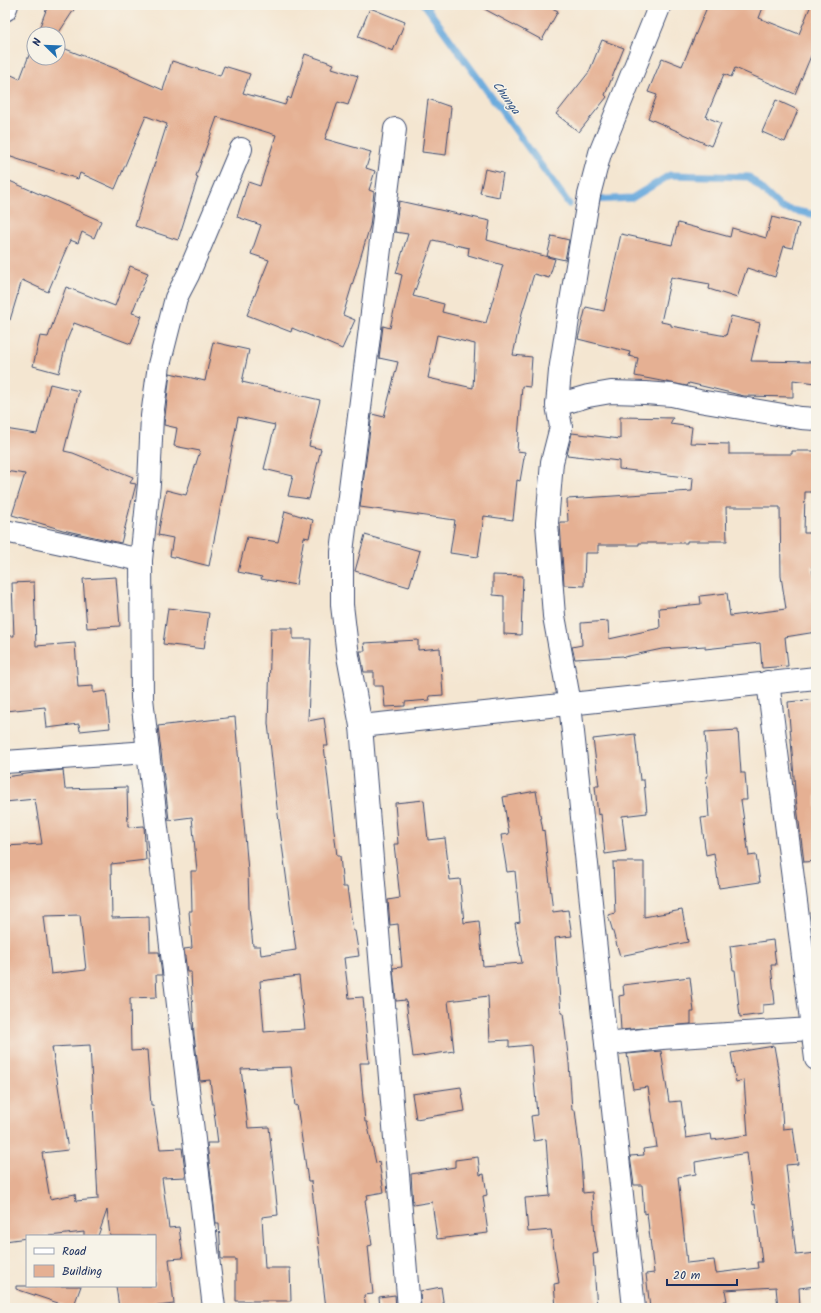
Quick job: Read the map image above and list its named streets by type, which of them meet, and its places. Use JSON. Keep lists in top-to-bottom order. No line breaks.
{"water":["Chunga"],"legend":["Road","Building"],"scale_bar":"20 m","north":"top left"}
